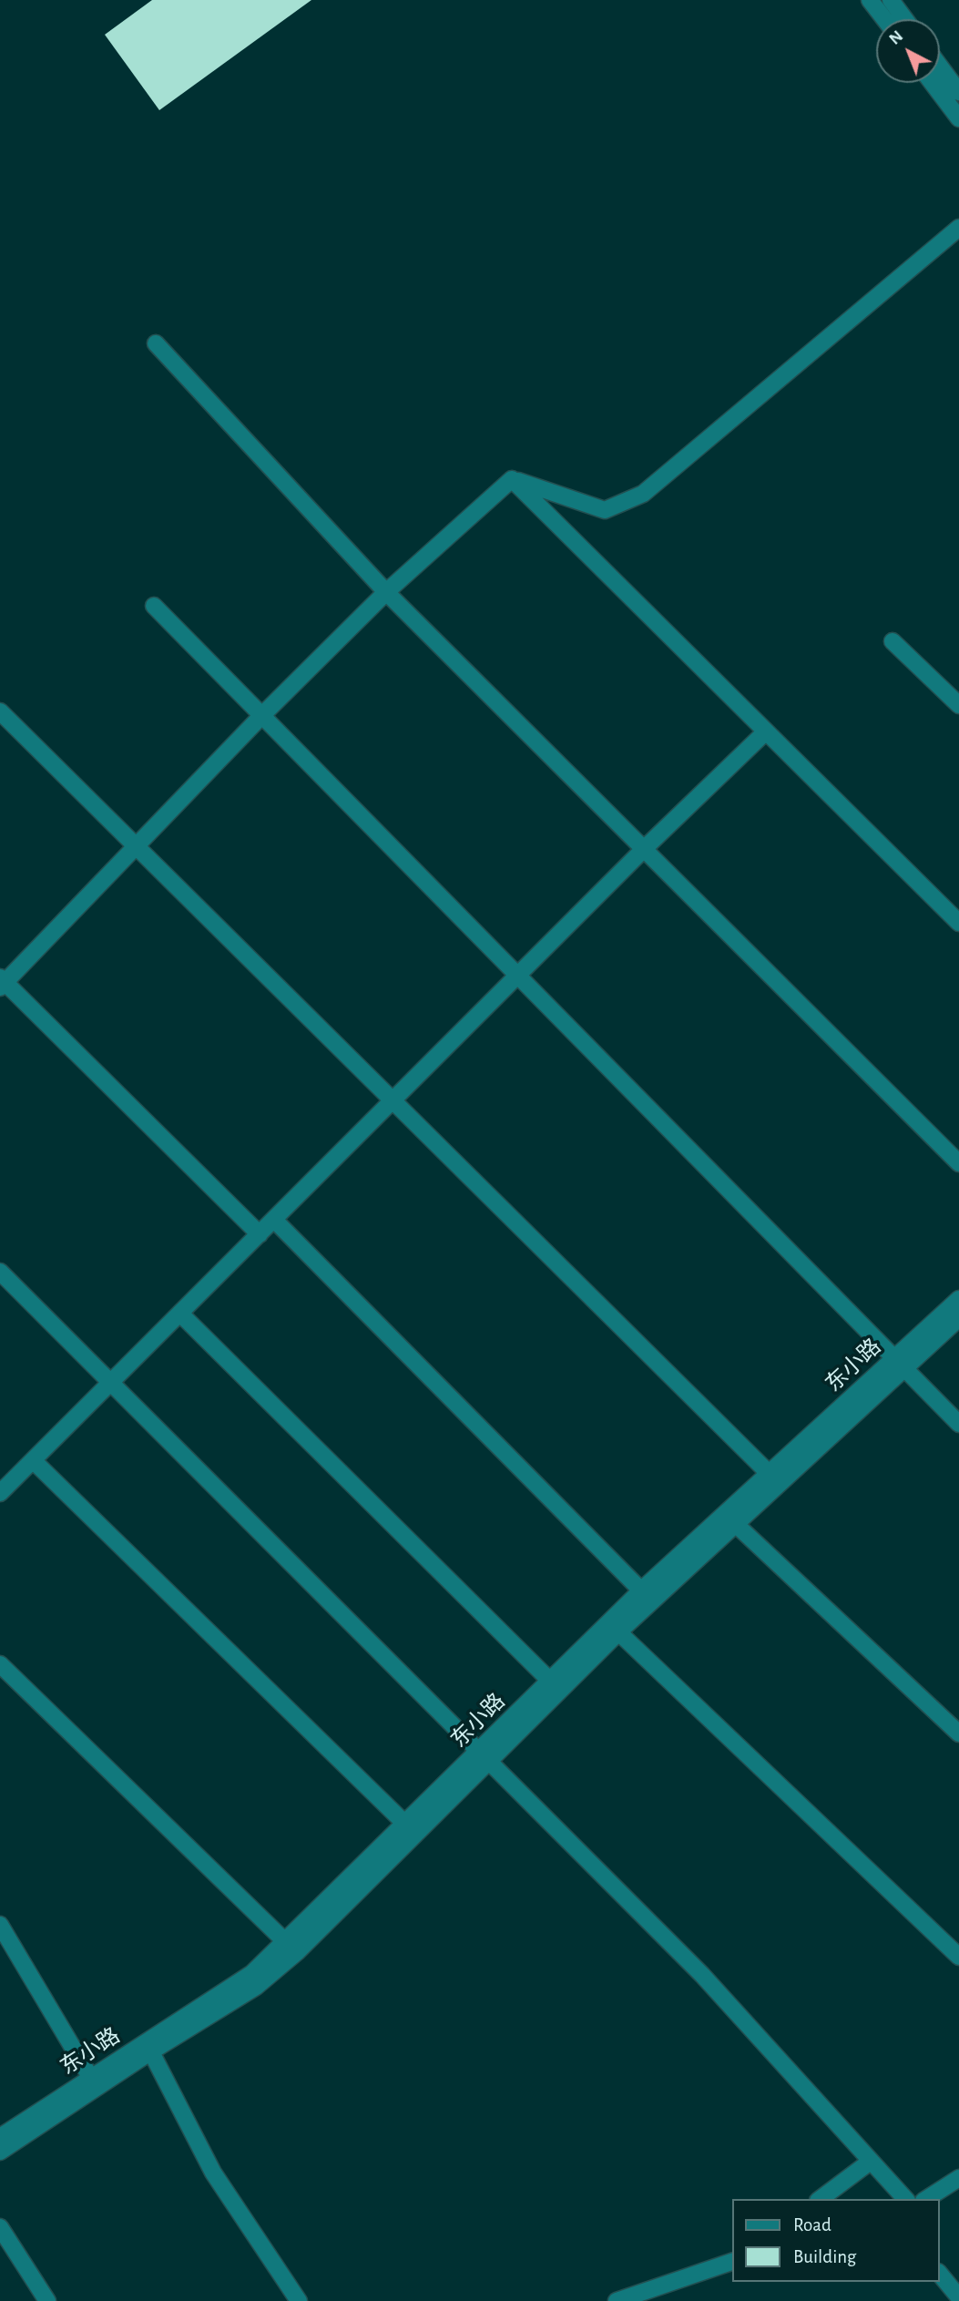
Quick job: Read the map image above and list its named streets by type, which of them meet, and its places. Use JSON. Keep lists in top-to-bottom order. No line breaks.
{"streets":{"street":["东小路"]},"legend":["Road","Building"],"north":"top left"}
